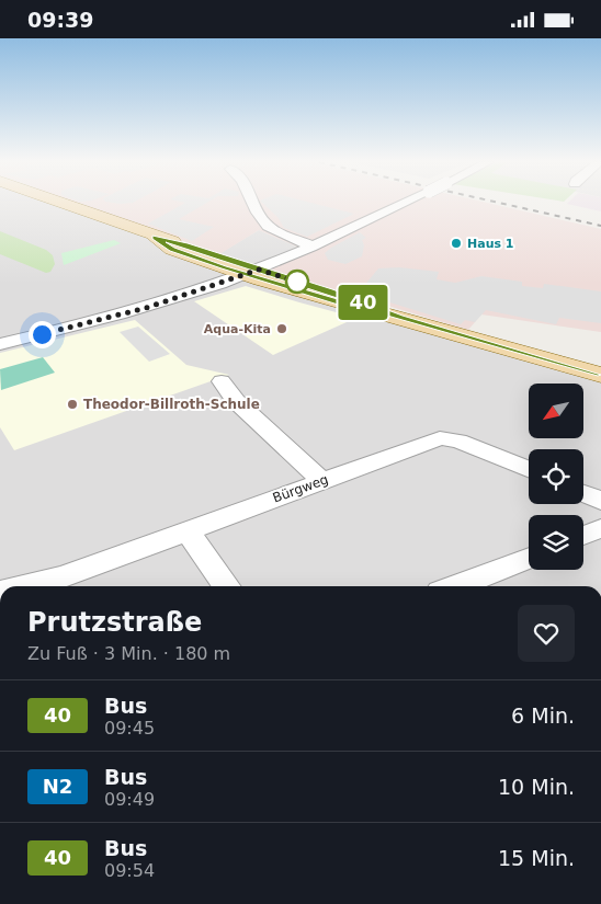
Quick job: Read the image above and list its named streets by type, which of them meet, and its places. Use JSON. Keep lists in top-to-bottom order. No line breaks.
{"streets":{"street":["Bürgweg"]},"places":["Haus 1","Aqua-Kita","Theodor-Billroth-Schule"],"lines":["bus line 40"],"north":"bottom left","page":{"status":"09:39","on_map":"40","heading":["Prutzstraße","Zu Fuß · 3 Min. · 180 m"],"list":[{"mark":"40","name":"Bus","note":"09:45","value":"6 Min."},{"mark":"N2","name":"Bus","note":"09:49","value":"10 Min."},{"mark":"40","name":"Bus","note":"09:54","value":"15 Min."}]}}
